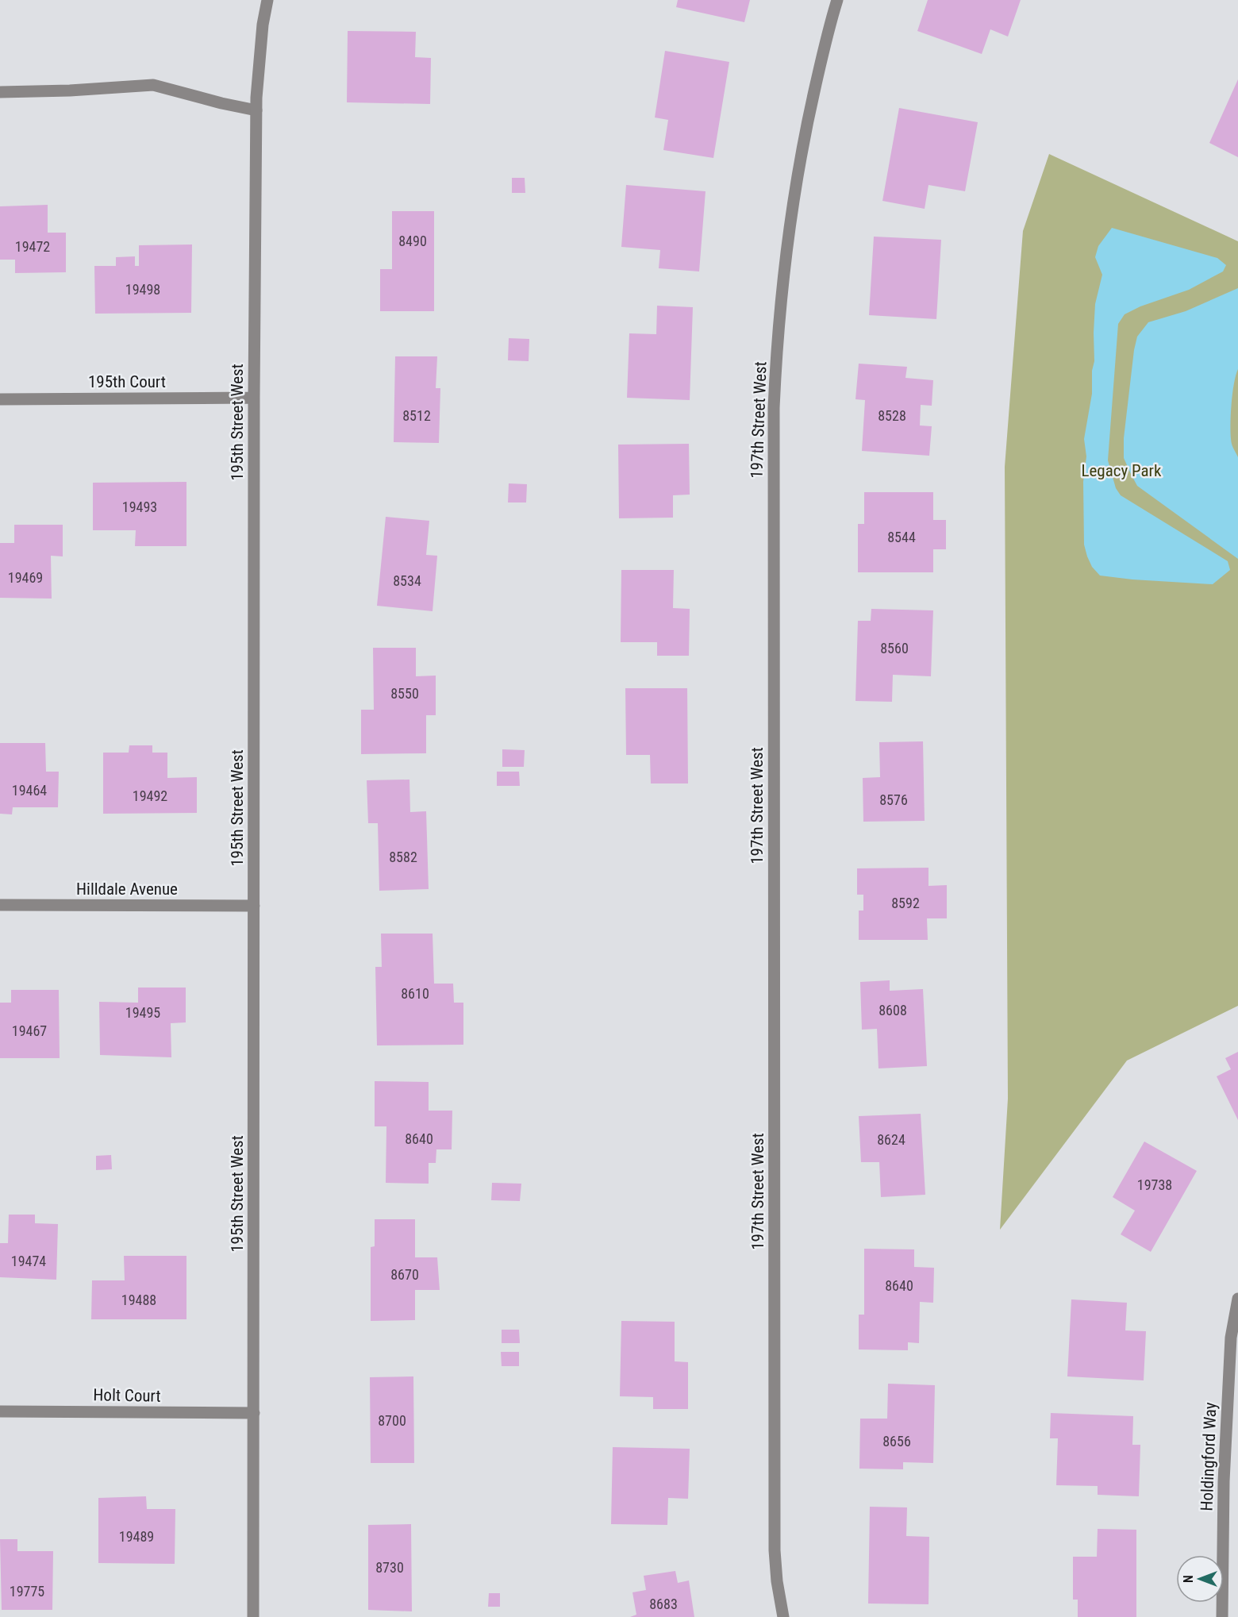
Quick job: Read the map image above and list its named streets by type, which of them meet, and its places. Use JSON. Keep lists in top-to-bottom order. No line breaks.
{"streets":{"street":["195th Court","197th Street West","195th Street West","Hilldale Avenue","Holt Court","Holdingford Way"]},"crossings":[["195th Court","195th Street West"],["195th Street West","Hilldale Avenue"],["195th Street West","Holt Court"]],"parks":["Legacy Park"],"house_numbers":["8490","19472","19498","8512","8528","19493","8544","19469","8534","8560","8550","19464","19492","8576","8582","8592","8610","8608","19495","19467","8640","8624","19738","19474","8670","8640","19488","8700","8656","19489","8730","19775","8683"],"north":"left"}
